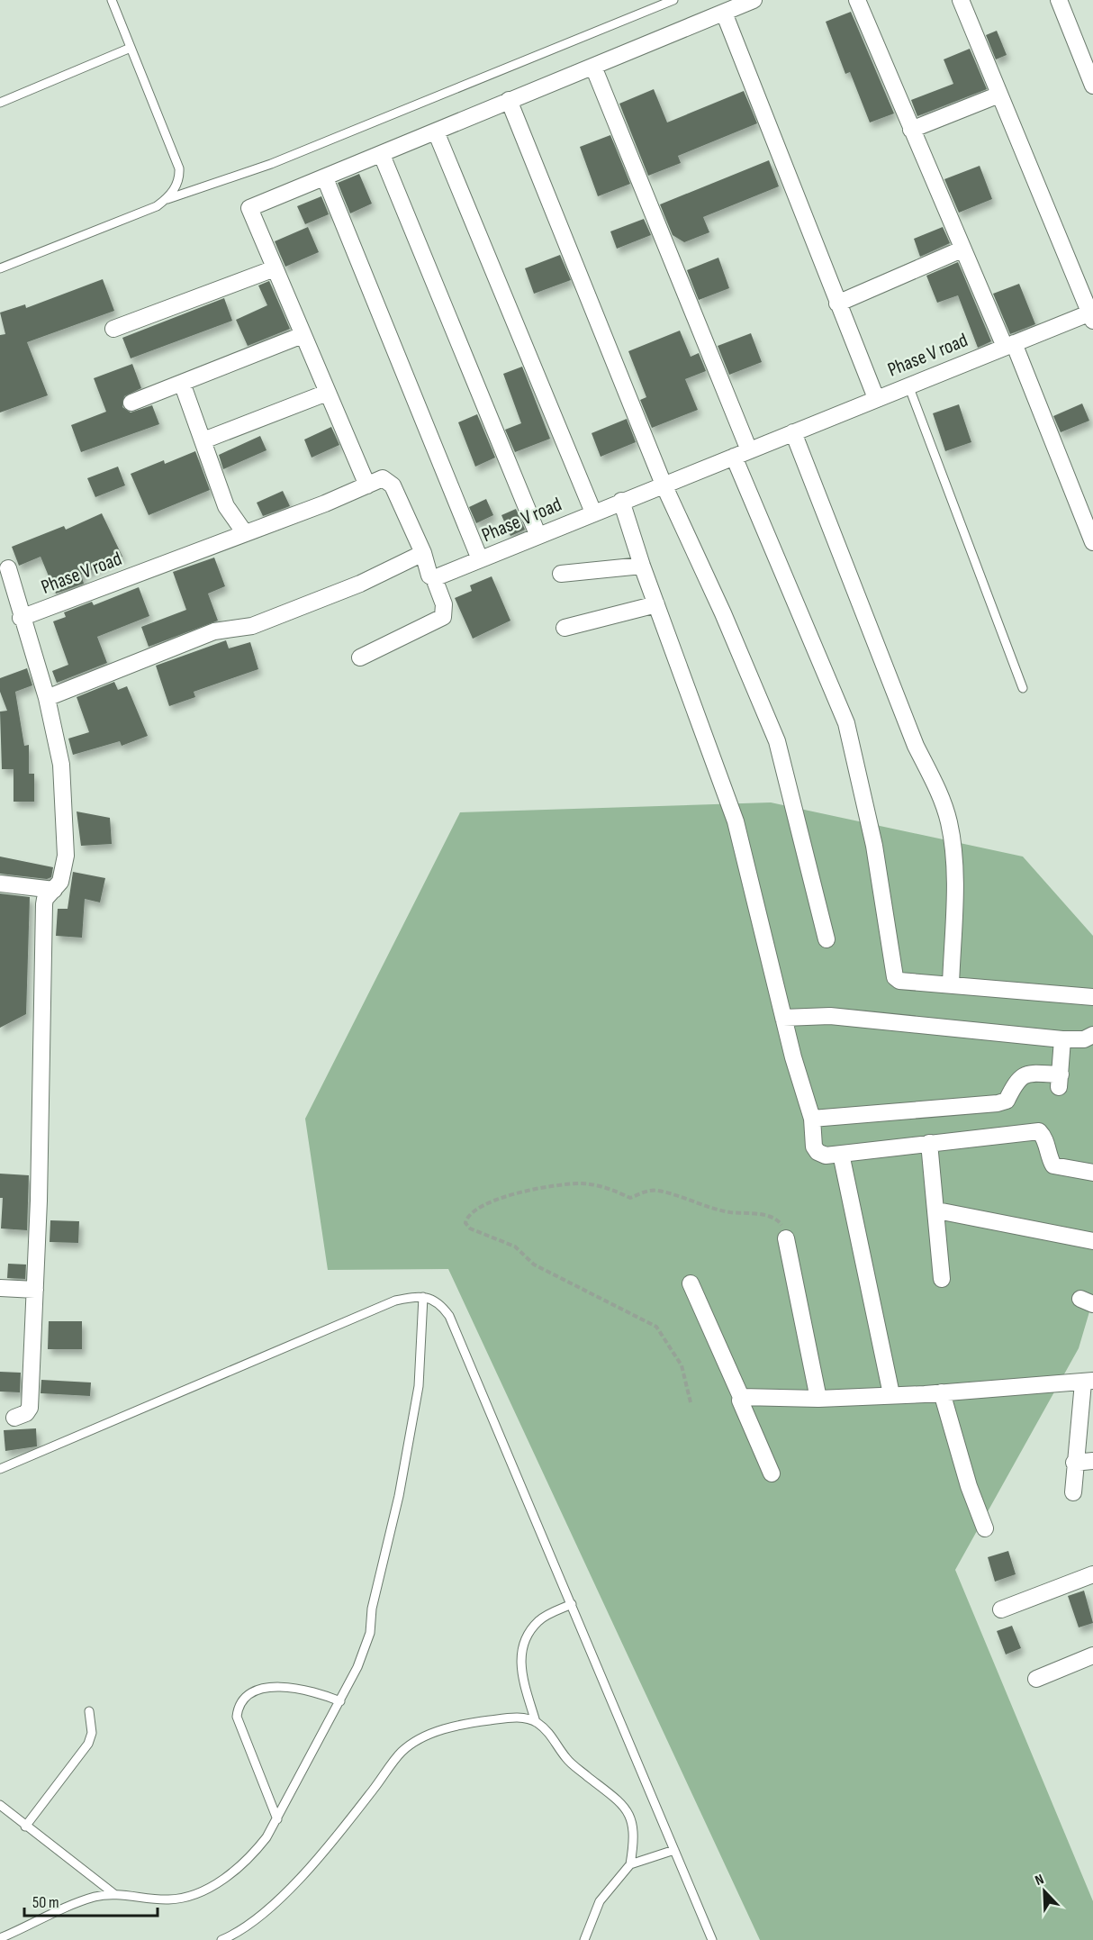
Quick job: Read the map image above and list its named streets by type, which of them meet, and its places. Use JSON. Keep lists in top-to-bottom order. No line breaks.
{"streets":{"street":["Phase V road"]},"scale_bar":"50 m","north":"top left"}
